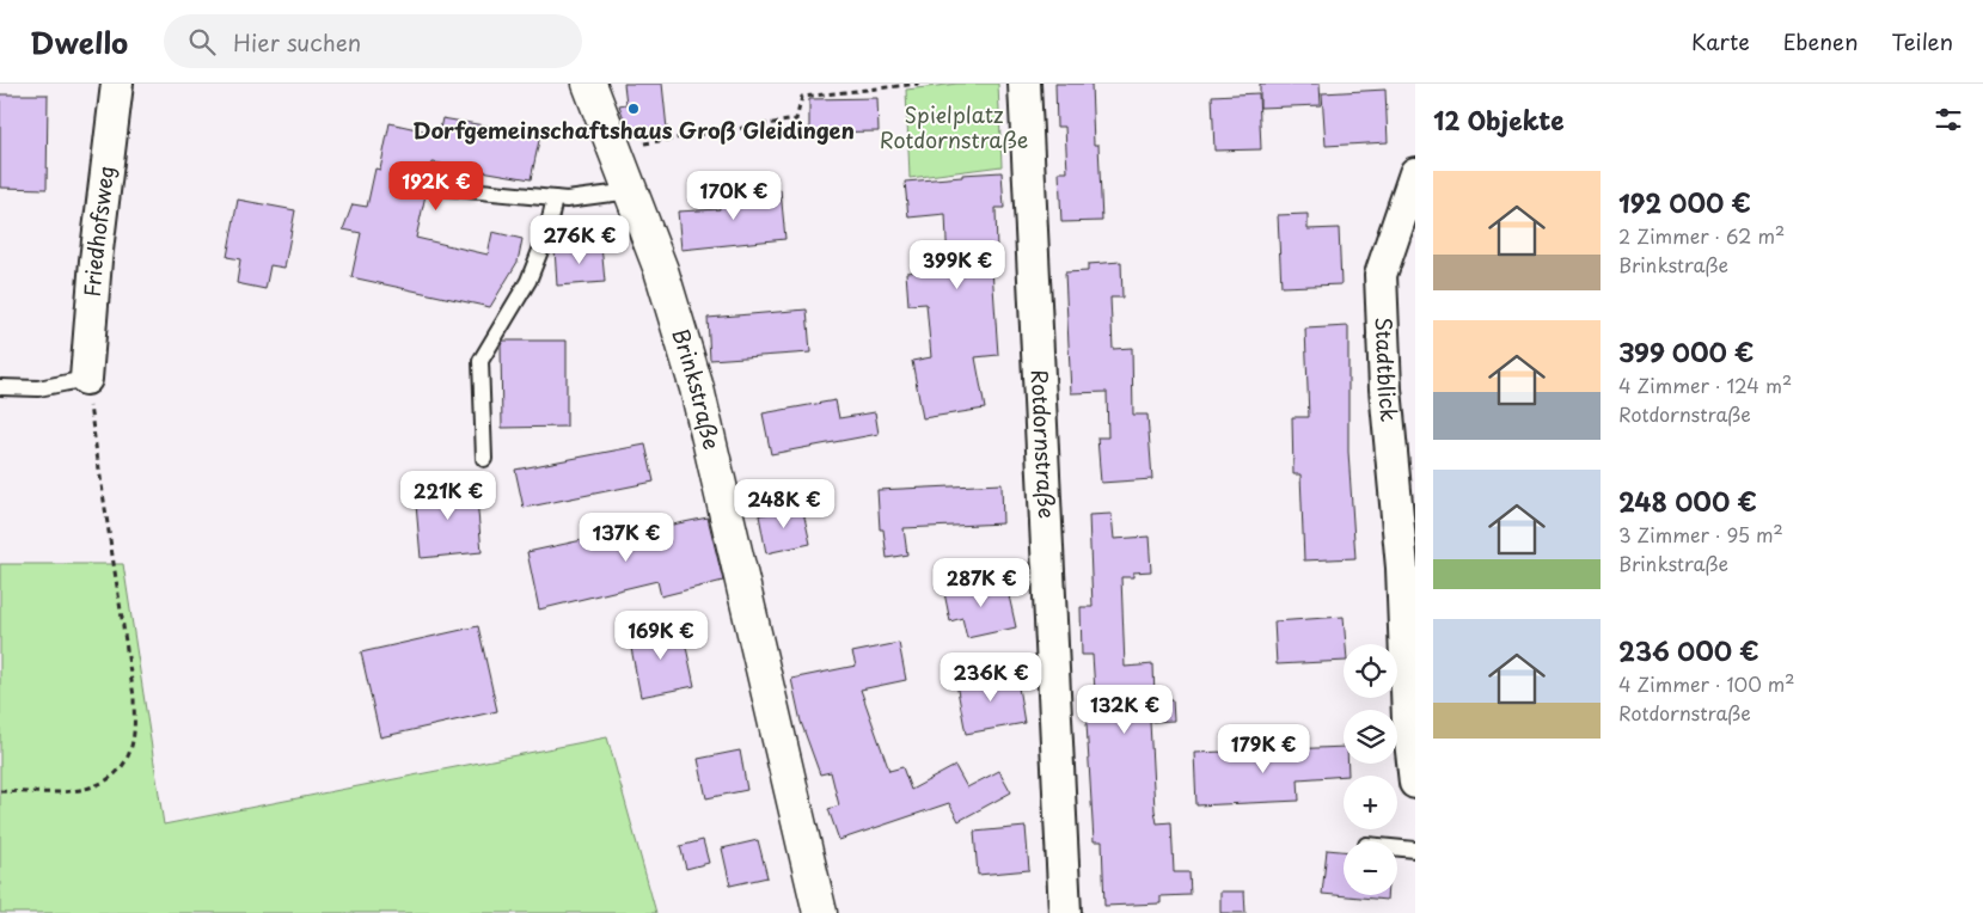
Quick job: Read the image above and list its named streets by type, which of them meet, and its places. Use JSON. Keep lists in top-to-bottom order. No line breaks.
{"streets":{"street":["Friedhofsweg","Stadtblick","Brinkstraße","Rotdornstraße"]},"parks":["Spielplatz Rotdornstraße"],"places":["Dorfgemeinschaftshaus Groß Gleidingen"],"page":{"header":"Dwello","search":"Hier suchen","nav":["Karte","Ebenen","Teilen"],"heading":"12 Objekte","list":[{"name":"192 000 €","note":"2 Zimmer · 62 m² · Brinkstraße"},{"name":"399 000 €","note":"4 Zimmer · 124 m² · Rotdornstraße"},{"name":"248 000 €","note":"3 Zimmer · 95 m² · Brinkstraße"},{"name":"236 000 €","note":"4 Zimmer · 100 m² · Rotdornstraße"}],"price":["192K €","170K €","276K €","399K €","221K €","248K €","137K €","287K €","169K €","236K €","132K €","179K €"],"map_buttons":["+","−"]}}
